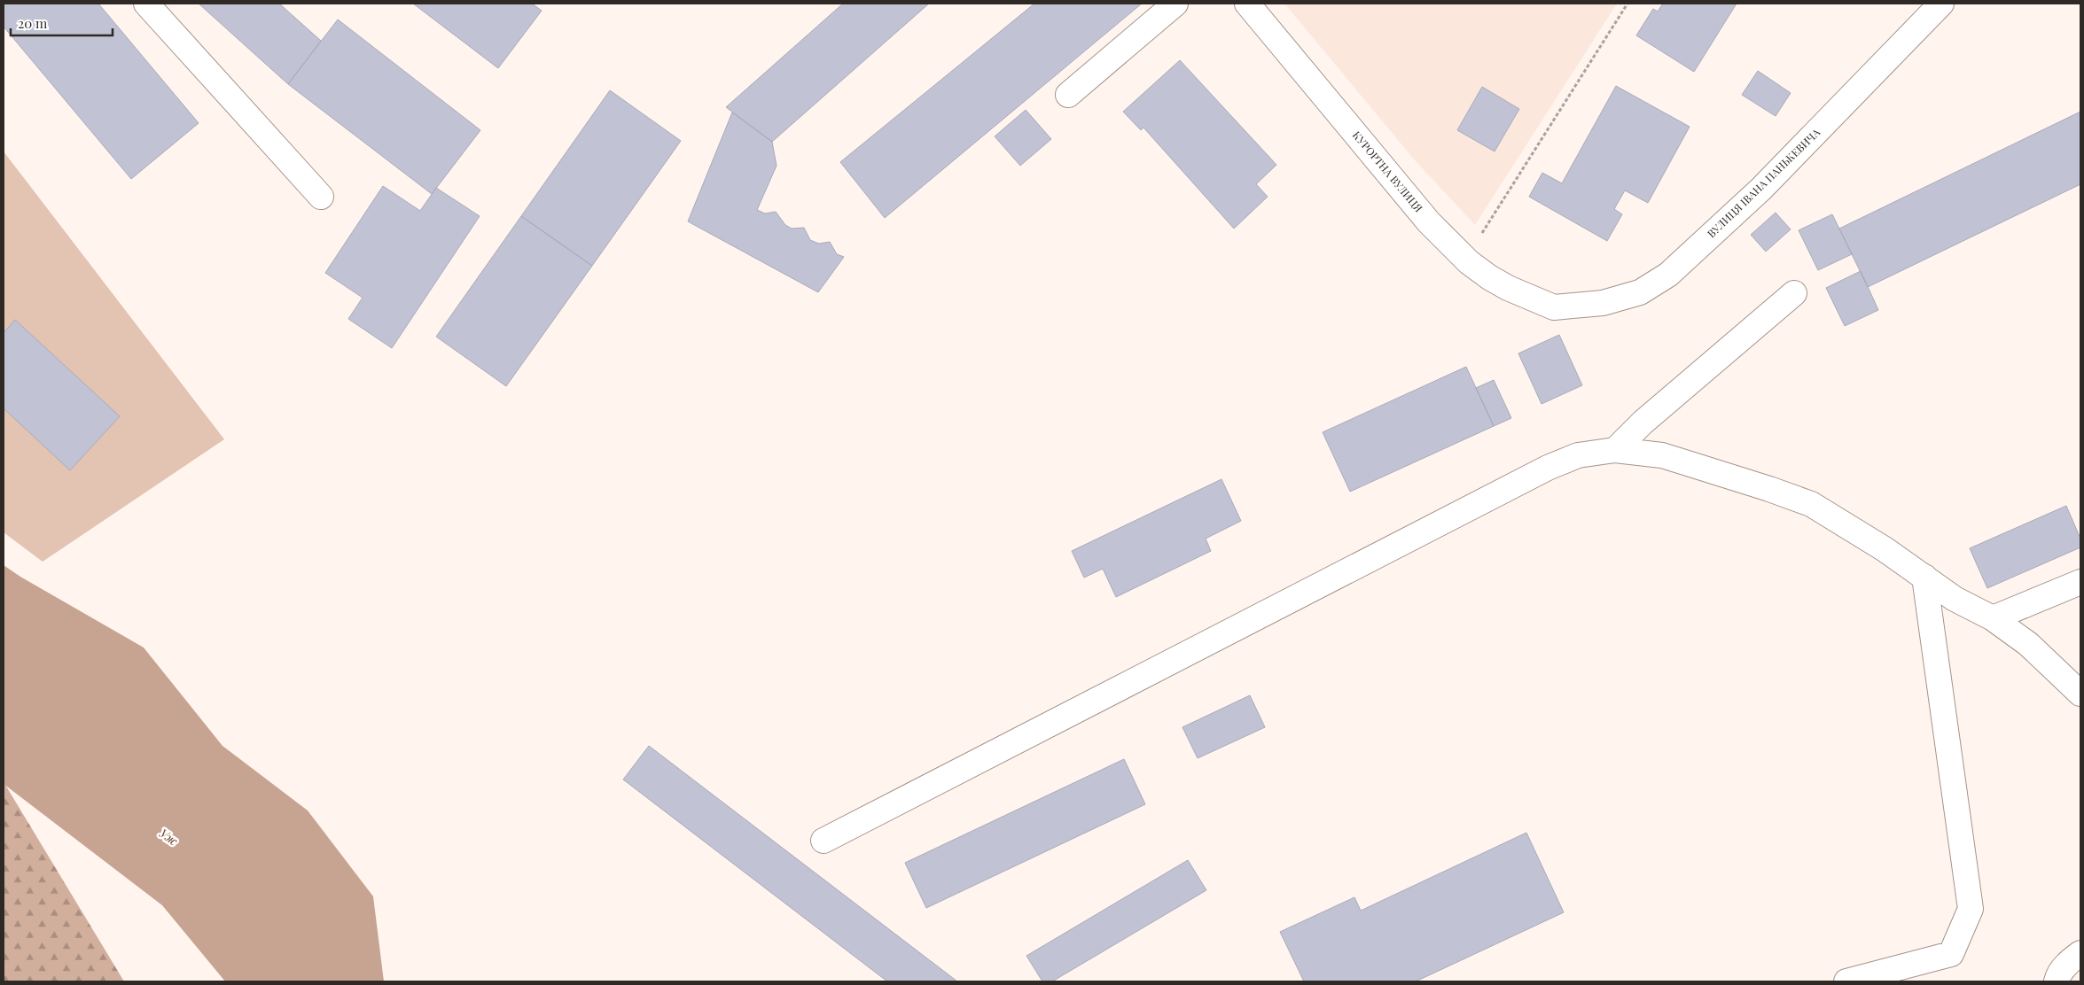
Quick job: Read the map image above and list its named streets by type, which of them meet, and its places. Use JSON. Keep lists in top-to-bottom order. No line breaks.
{"streets":{"street":["КУРОРТНА ВУЛИЦЯ","ВУЛИЦЯ ІВАНА ПАНЬКЕВИЧА"]},"crossings":[["КУРОРТНА ВУЛИЦЯ","ВУЛИЦЯ ІВАНА ПАНЬКЕВИЧА"]],"water":["Уж"],"scale_bar":"20 m"}
